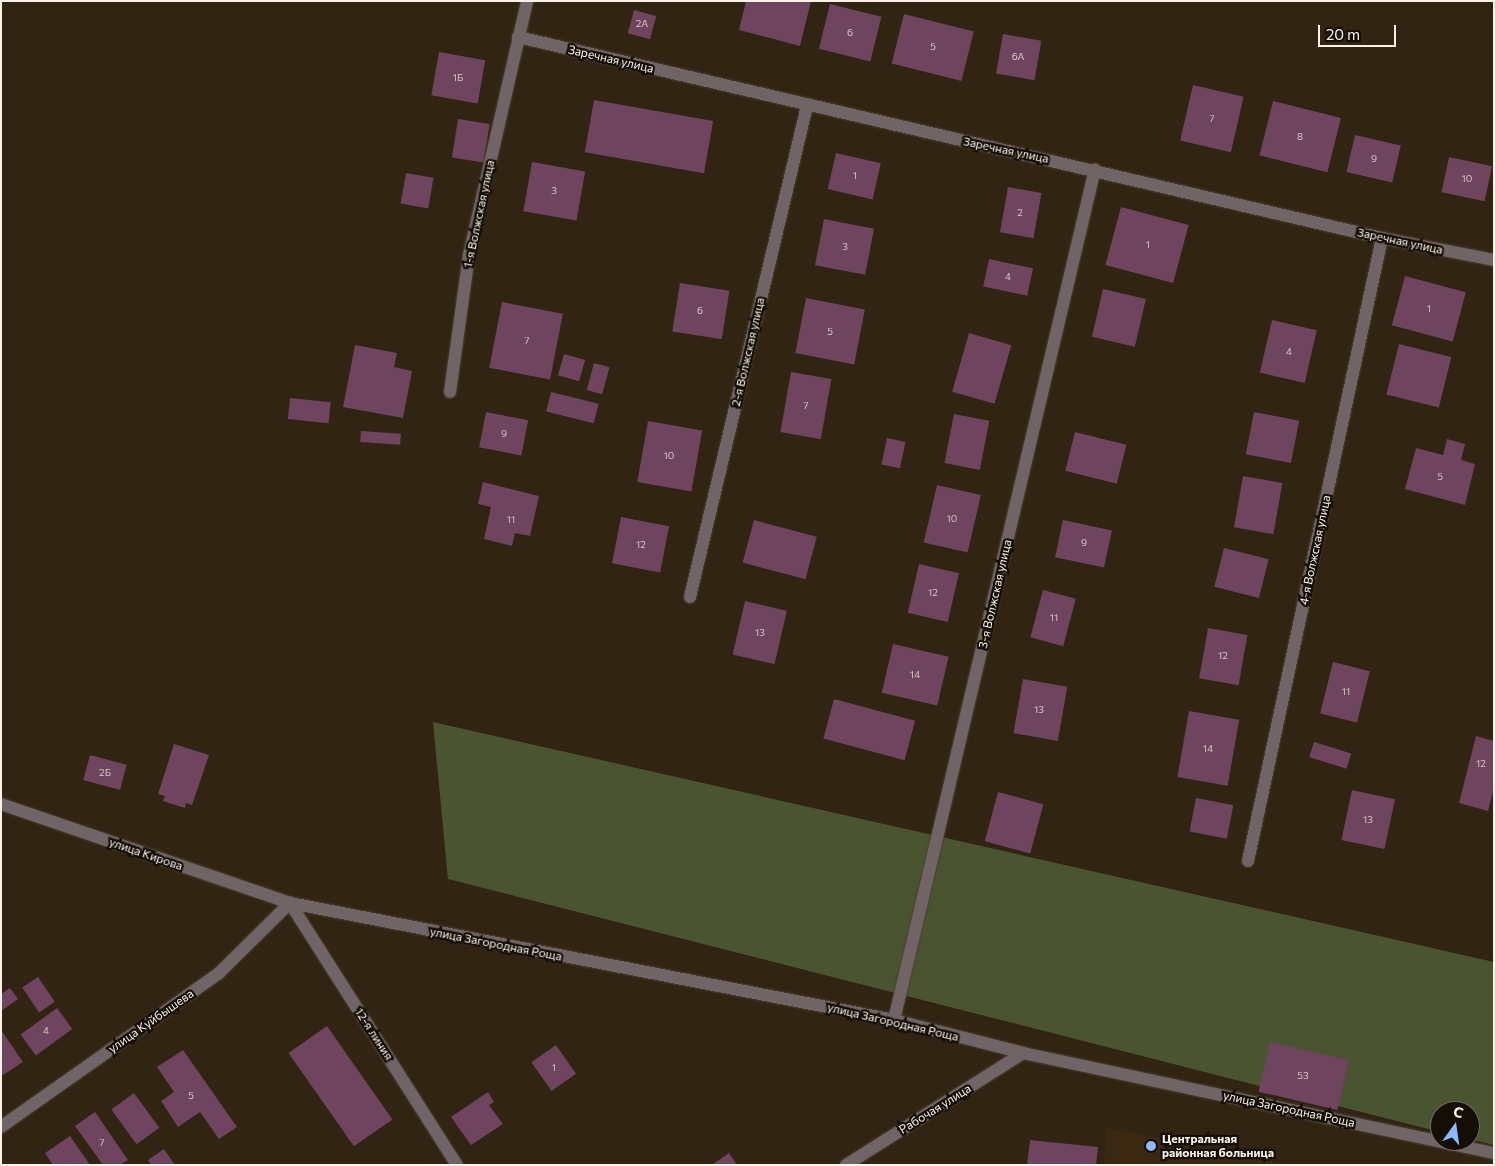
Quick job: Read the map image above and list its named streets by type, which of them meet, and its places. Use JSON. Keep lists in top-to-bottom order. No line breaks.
{"streets":{"street":["Заречная улица","1-я Волжская улица","2-я Волжская улица","4-я Волжская улица","3-я Волжская улица","улица Кирова","улица Загородная Роща","улица Куйбышева","12-я линия","Рабочая улица"]},"crossings":[["Заречная улица","1-я Волжская улица"],["Заречная улица","2-я Волжская улица"],["Заречная улица","4-я Волжская улица"],["Заречная улица","3-я Волжская улица"],["3-я Волжская улица","улица Загородная Роща"],["улица Кирова","улица Загородная Роща"],["улица Кирова","улица Куйбышева"],["улица Кирова","12-я линия"],["улица Загородная Роща","улица Куйбышева"],["улица Загородная Роща","12-я линия"],["улица Загородная Роща","Рабочая улица"],["улица Куйбышева","12-я линия"]],"places":["Центральная районная больница"],"house_numbers":["2А","6","5","6А","1Б","7","8","9","1","10","3","2","1","3","4","1","6","5","7","4","7","9","10","5","10","11","9","12","12","11","13","12","14","11","13","14","12","2Б","13","4","1","53","5","7"],"scale_bar":"20 m","north":"top"}
